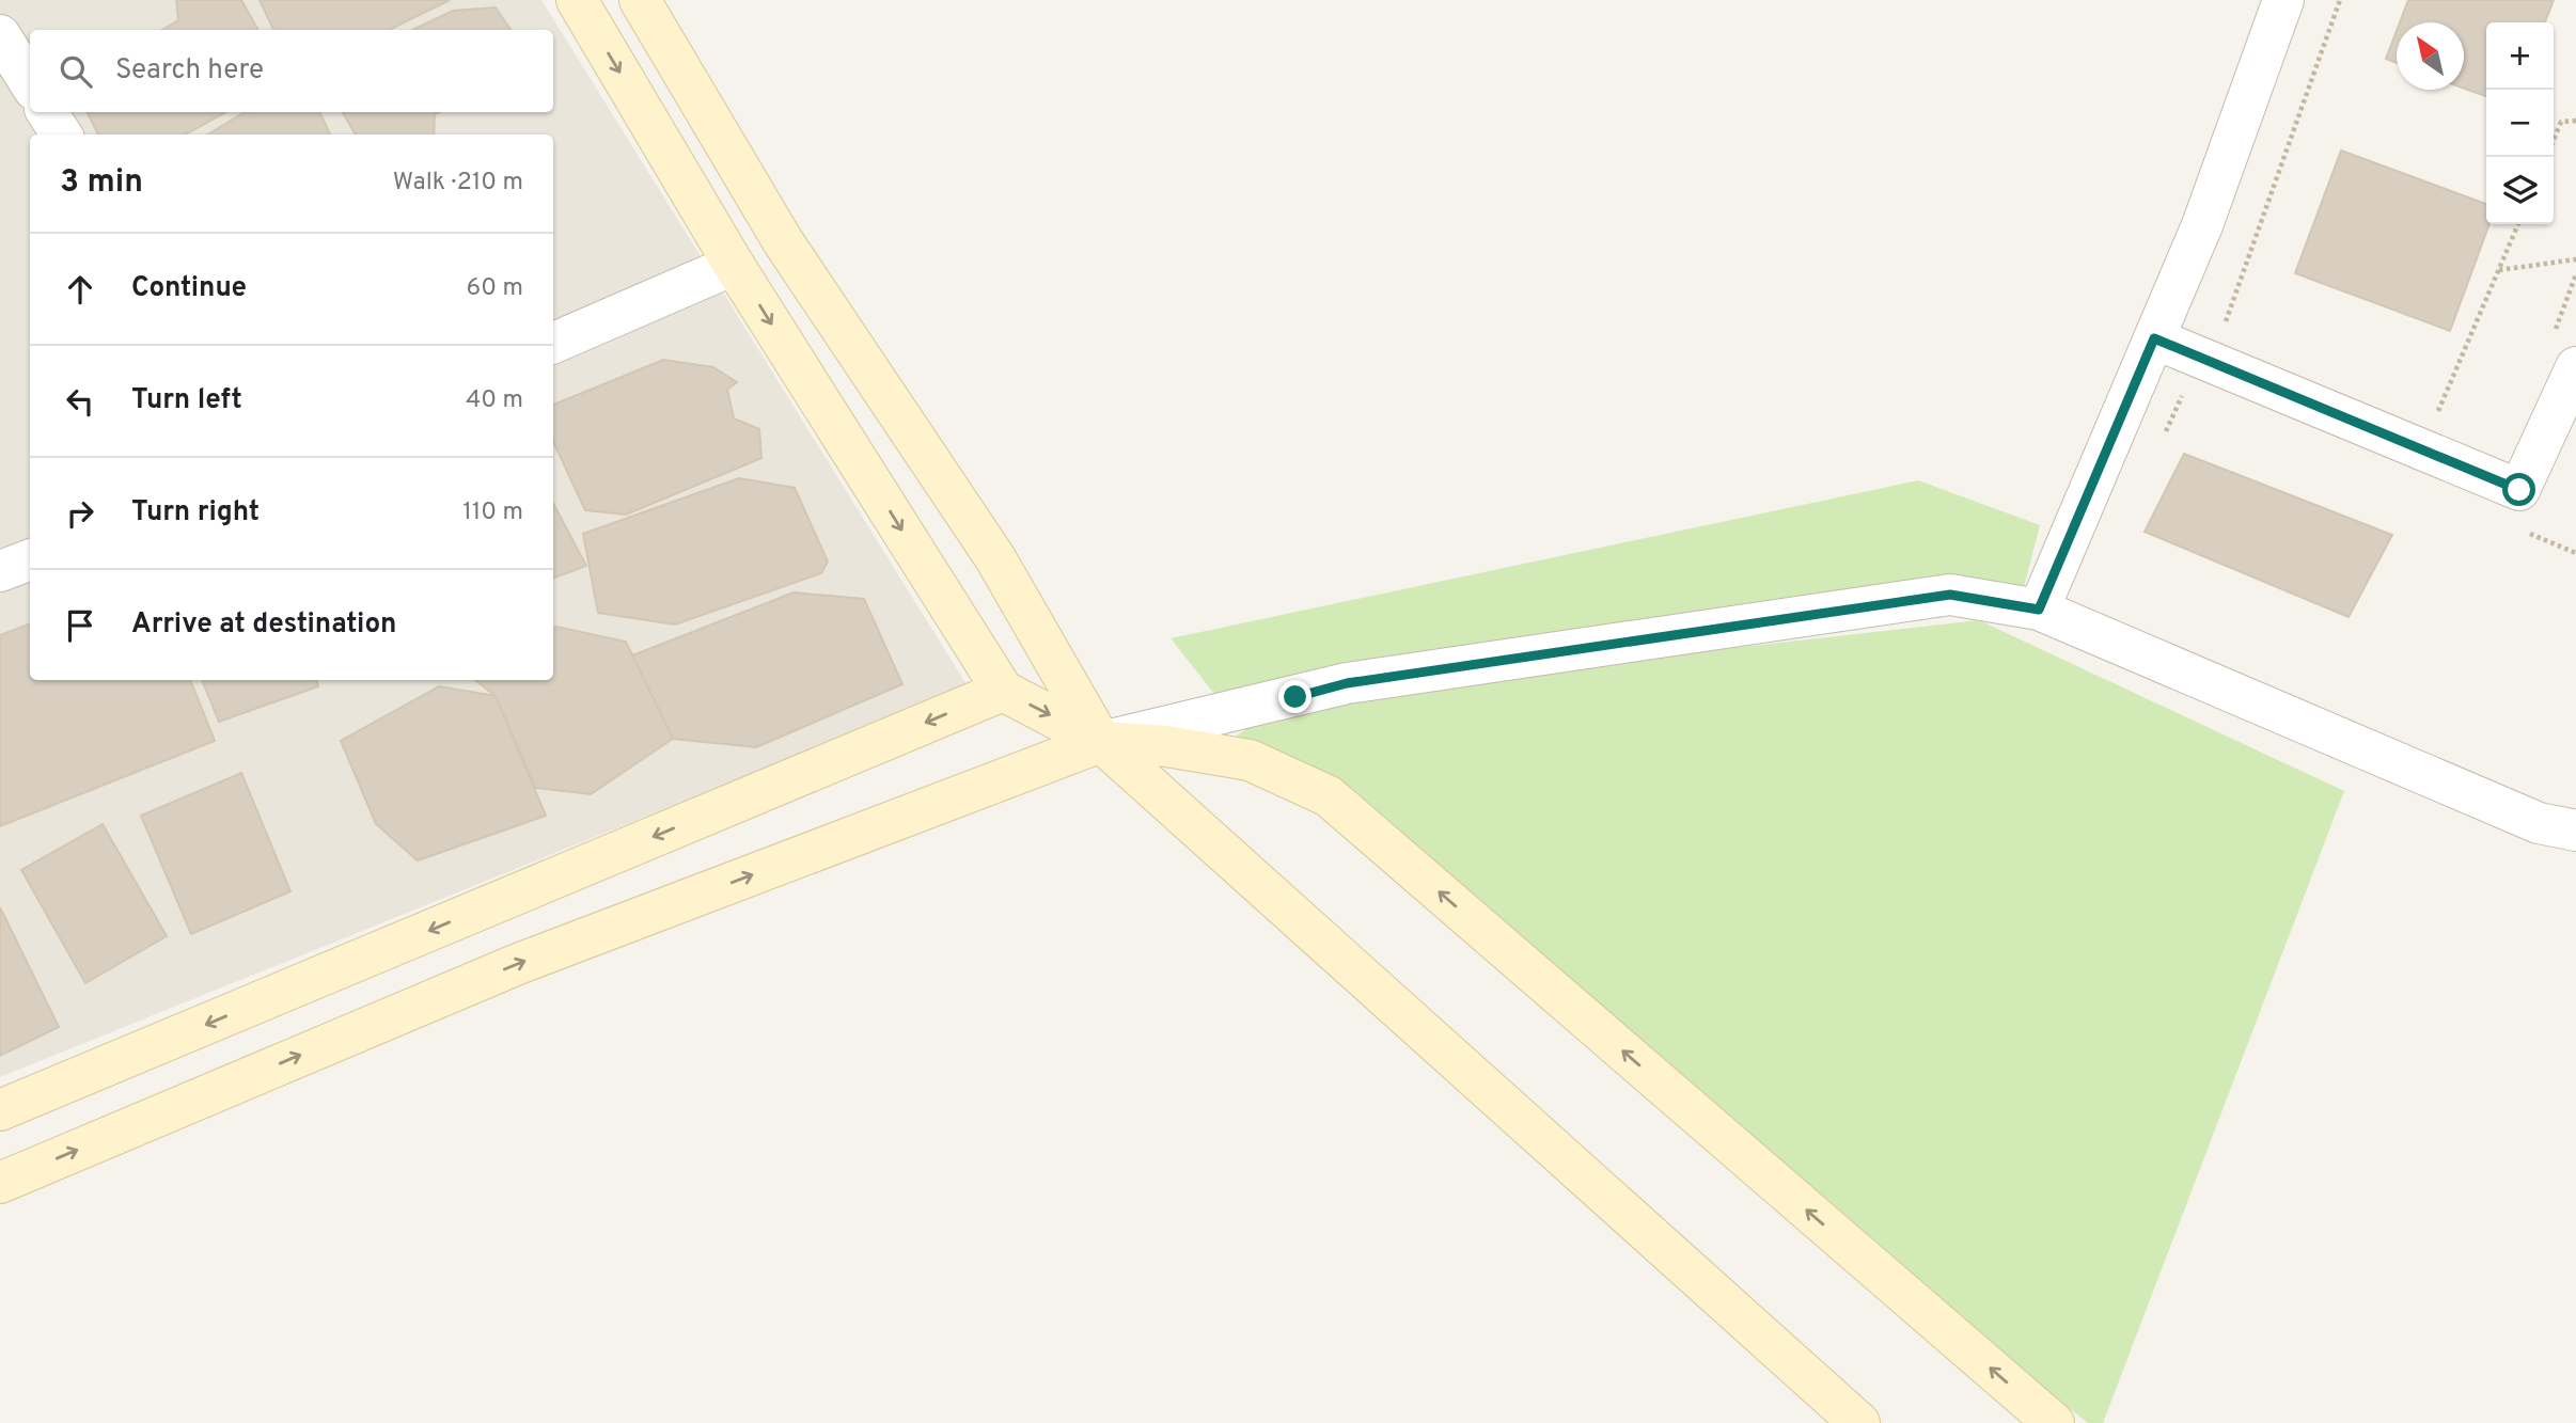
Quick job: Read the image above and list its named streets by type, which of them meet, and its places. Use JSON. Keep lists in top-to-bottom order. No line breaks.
{"north":"top left","page":{"map_buttons":["+","−"],"search":"Search here","heading":["3 min","Walk · 210 m"],"list":[["Continue","60 m"],["Turn left","40 m"],["Turn right","110 m"],"Arrive at destination"]}}
